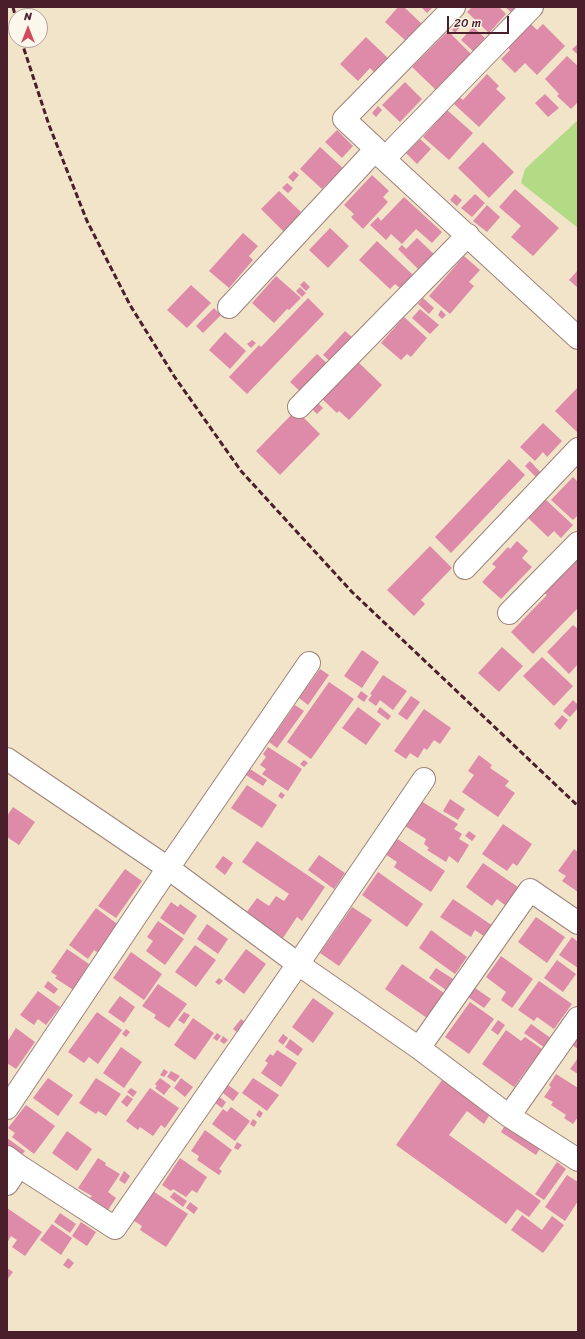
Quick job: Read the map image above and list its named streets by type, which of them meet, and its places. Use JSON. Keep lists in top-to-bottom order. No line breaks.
{"scale_bar":"20 m","north":"top"}
